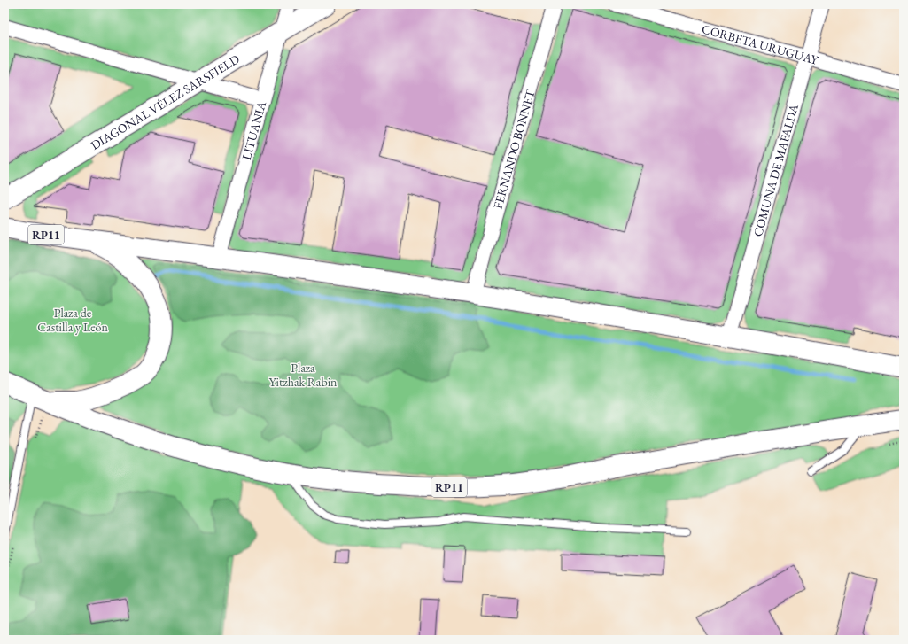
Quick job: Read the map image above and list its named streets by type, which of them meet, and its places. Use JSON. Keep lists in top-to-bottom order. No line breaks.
{"streets":{"main road":["DIAGONAL VÉLEZ SARSFIELD","RP11"],"street":["CORBETA URUGUAY","LITUANIA","FERNANDO BONNET","COMUNA DE MAFALDA"]},"crossings":[["CORBETA URUGUAY","COMUNA DE MAFALDA"],["DIAGONAL VÉLEZ SARSFIELD","LITUANIA"],["LITUANIA","RP11"],["FERNANDO BONNET","RP11"],["COMUNA DE MAFALDA","RP11"]],"parks":["Plaza de Castilla y León","Plaza Yitzhak Rabin"]}
